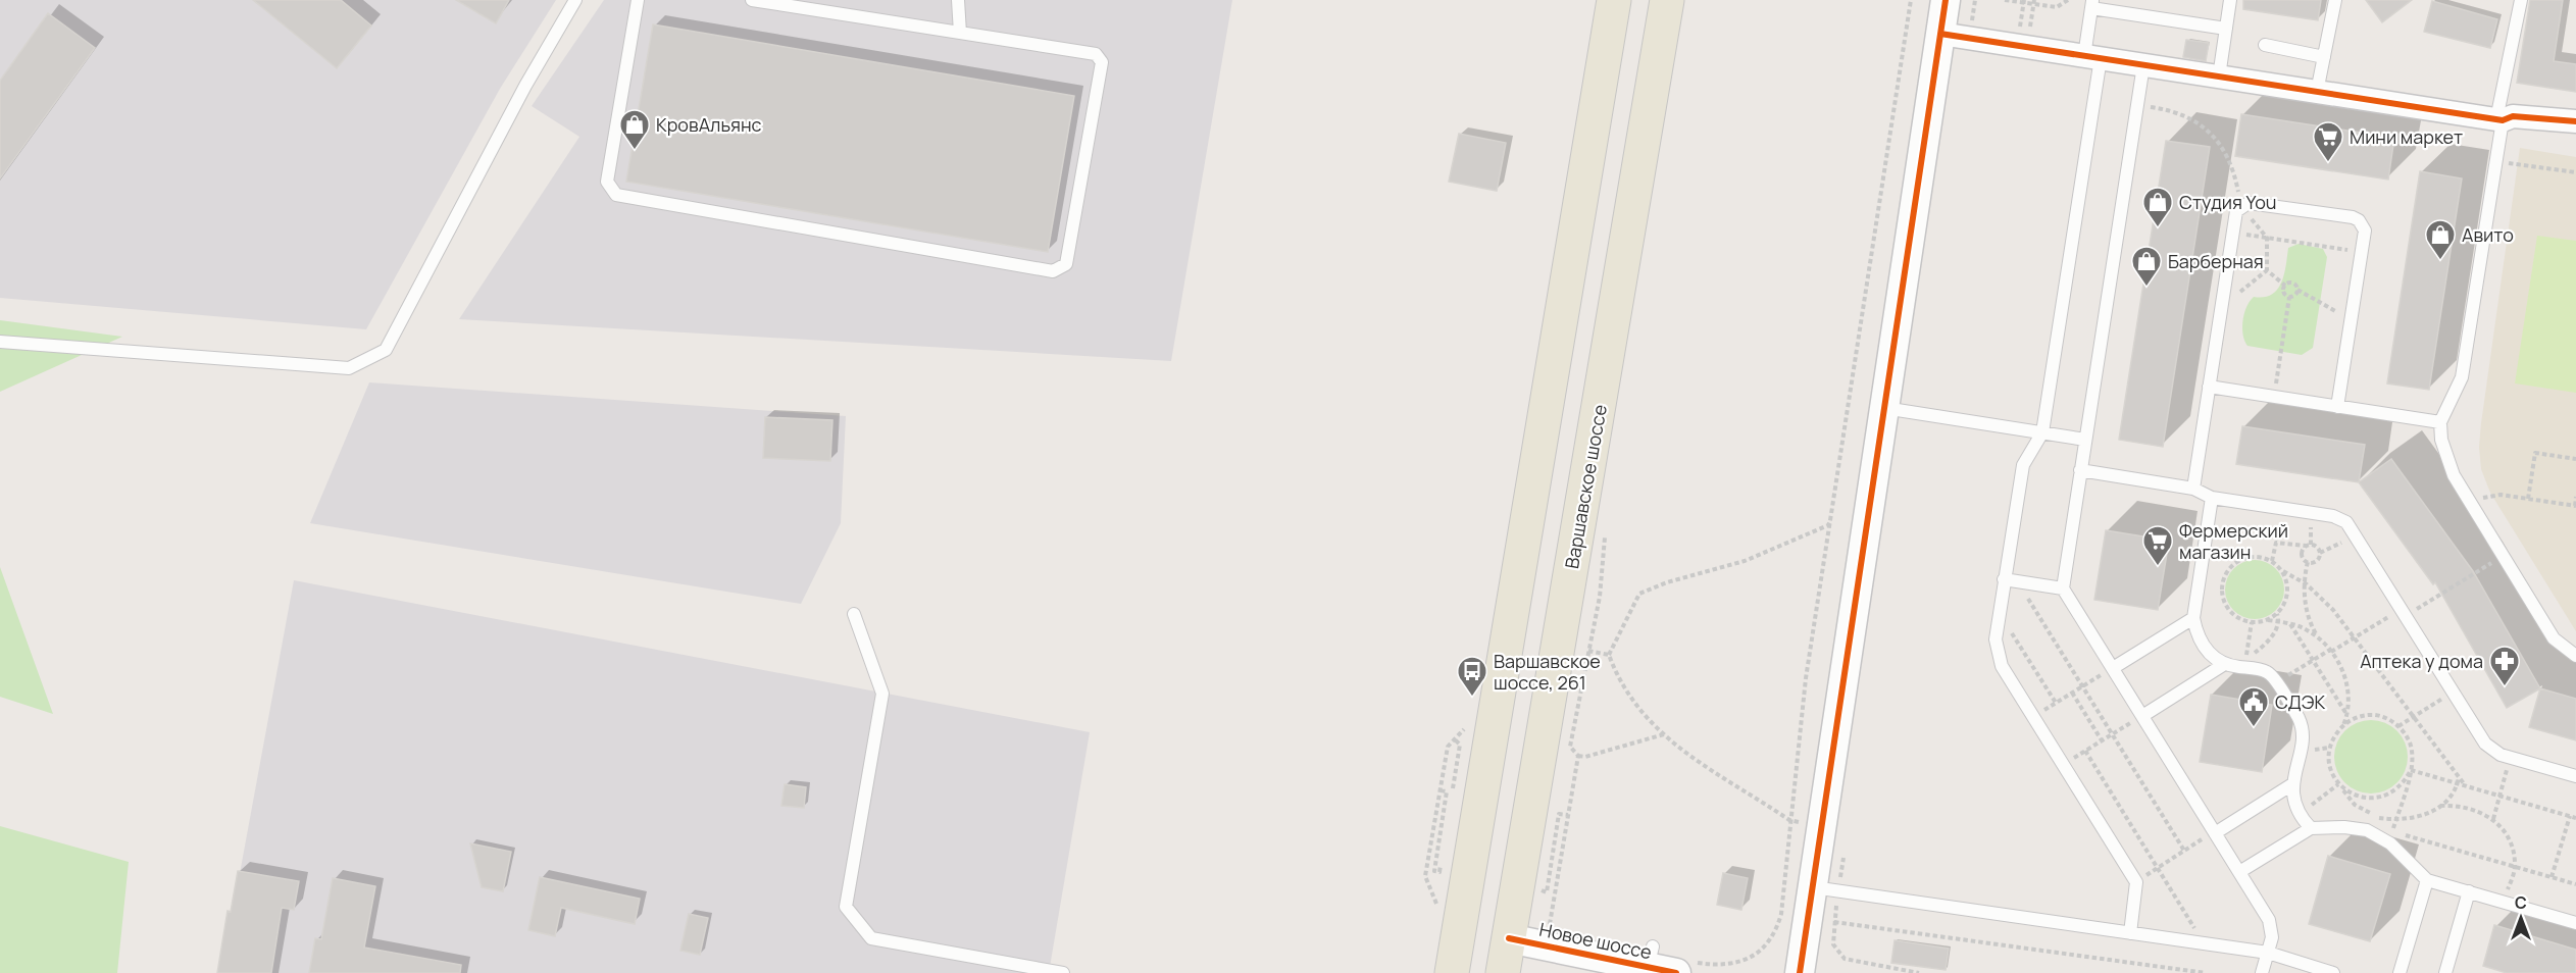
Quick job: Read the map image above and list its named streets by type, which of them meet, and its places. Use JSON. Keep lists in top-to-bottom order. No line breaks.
{"streets":{"main road":["Варшавское шоссе"],"street":["Новое шоссе"]},"crossings":[["Варшавское шоссе","Новое шоссе"]],"places":{"shop":["КровАльянс","Студия You","Авито","Барберная"],"supermarket":["Мини маркет","Фермерский магазин"],"pharmacy":["Аптека у дома"],"bus stop":["Варшавское шоссе, 261"],"public building":["СДЭК"]},"north":"top"}
